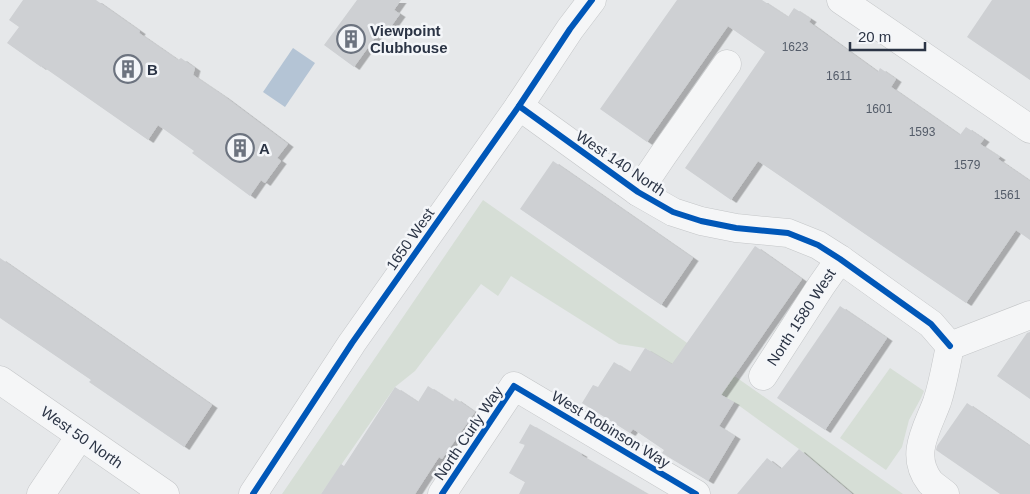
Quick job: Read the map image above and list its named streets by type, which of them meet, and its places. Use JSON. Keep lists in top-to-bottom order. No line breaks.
{"streets":{"street":["West 140 North","1650 West","North 1580 West","West Robinson Way","North Curly Way","West 50 North"]},"crossings":[["West 140 North","1650 West"],["West 140 North","North 1580 West"],["West Robinson Way","North Curly Way"]],"places":{"building":["Viewpoint Clubhouse","B","A"]},"house_numbers":["1623","1611","1601","1593","1579","1561"],"scale_bar":"20 m"}
